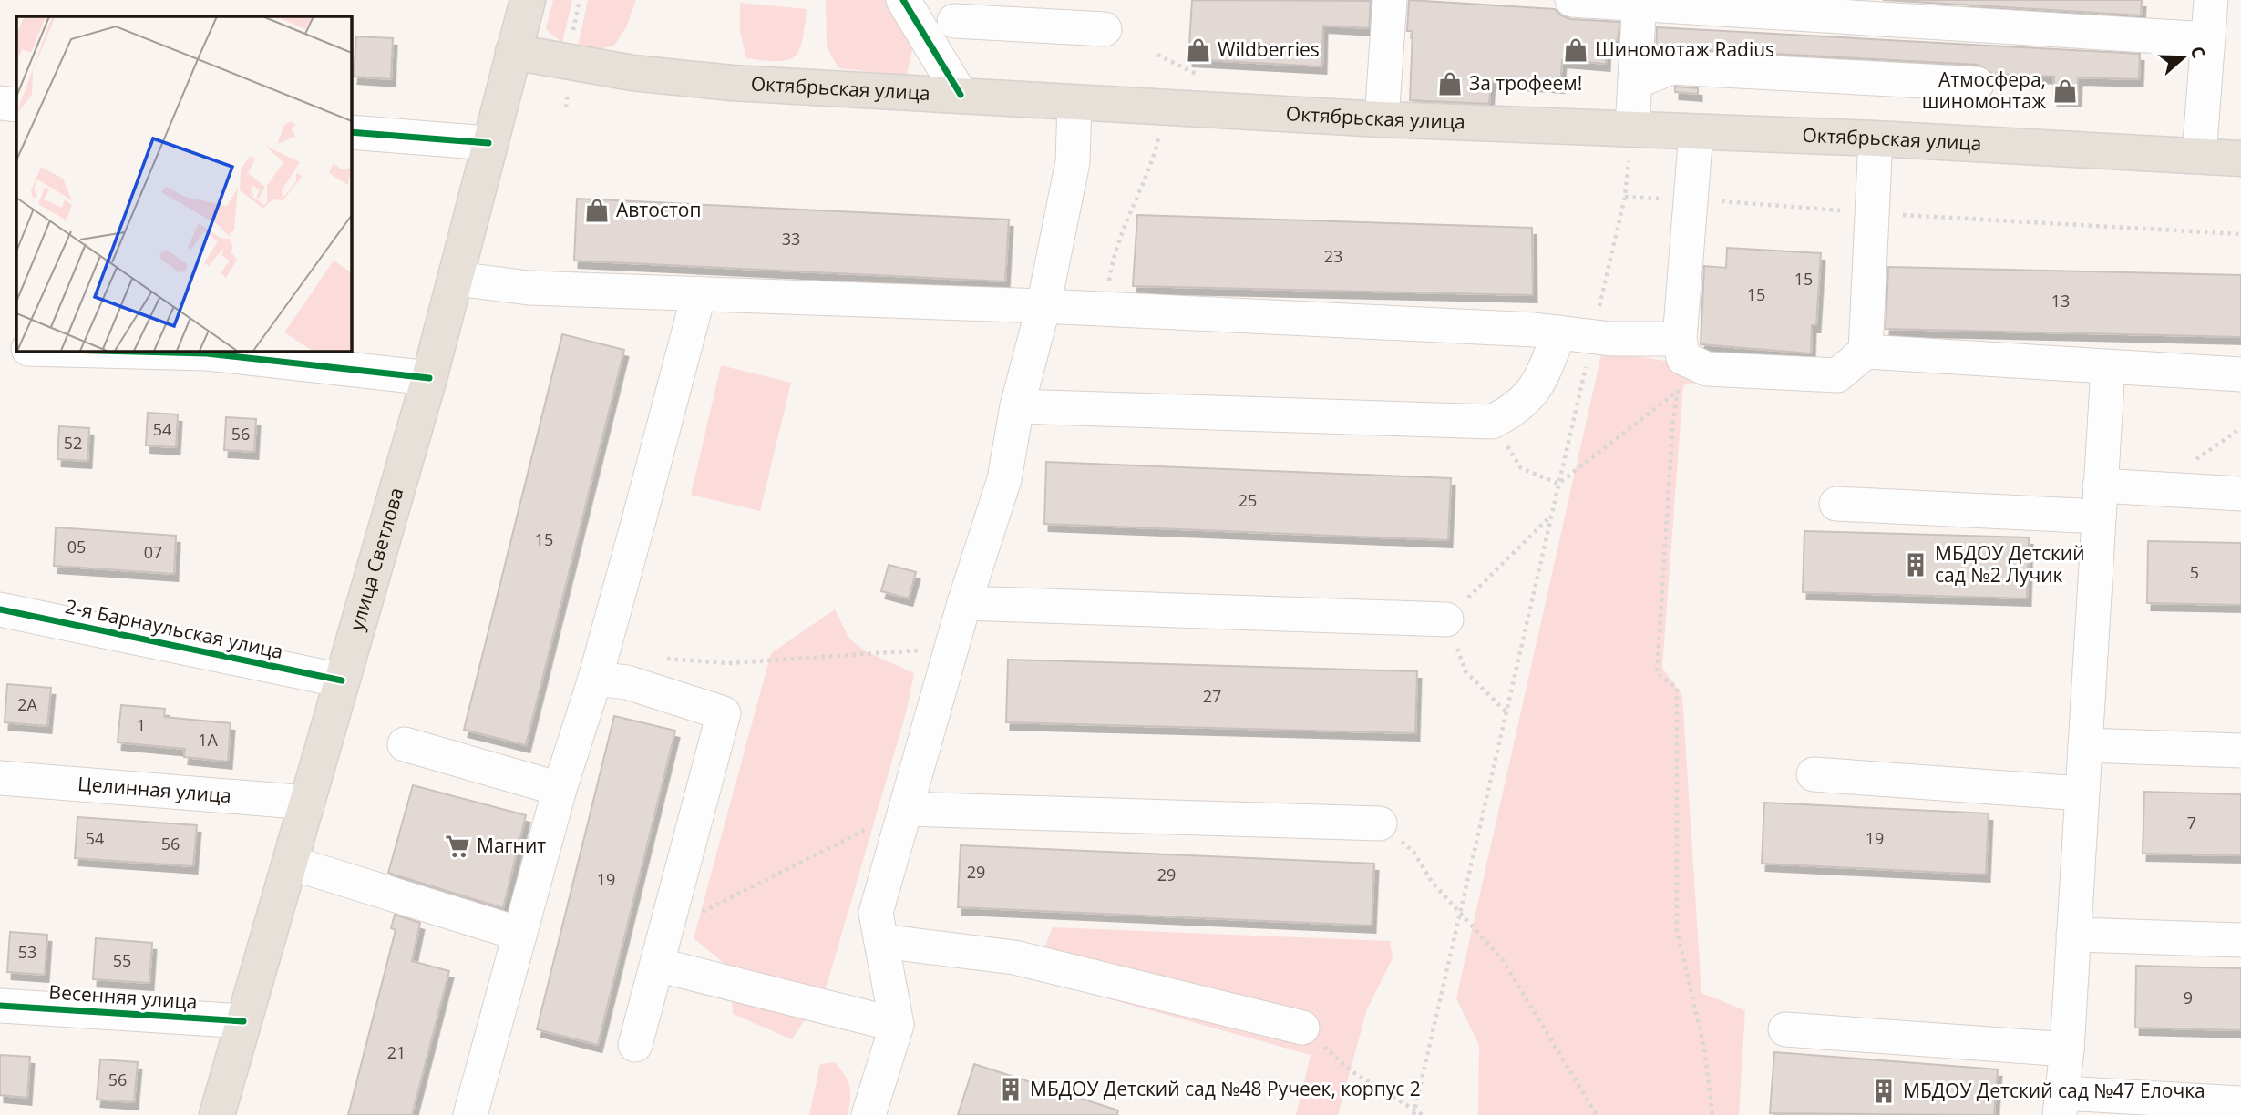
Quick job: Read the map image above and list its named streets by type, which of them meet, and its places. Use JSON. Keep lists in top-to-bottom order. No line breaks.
{"streets":{"main road":["Октябрьская улица","улица Светлова"],"street":["2-я Барнаульская улица","Целинная улица","Весенняя улица"]},"crossings":[["Октябрьская улица","улица Светлова"],["улица Светлова","2-я Барнаульская улица"],["улица Светлова","Целинная улица"],["улица Светлова","Весенняя улица"]],"places":{"shop":["Wildberries","Шиномотаж Radius","За трофеем!","Атмосфера, шиномонтаж","Автостоп"],"building":["МБДОУ Детский сад №2 Лучик","МБДОУ Детский сад №48 Ручеек, корпус 2","МБДОУ Детский сад №47 Елочка"],"supermarket":["Магнит"]},"house_numbers":["33","23","15","15","13","54","56","52","25","15","05","07","5","27","2А","1","1А","7","54","19","56","29","29","19","53","55","9","21","56"],"north":"right"}
